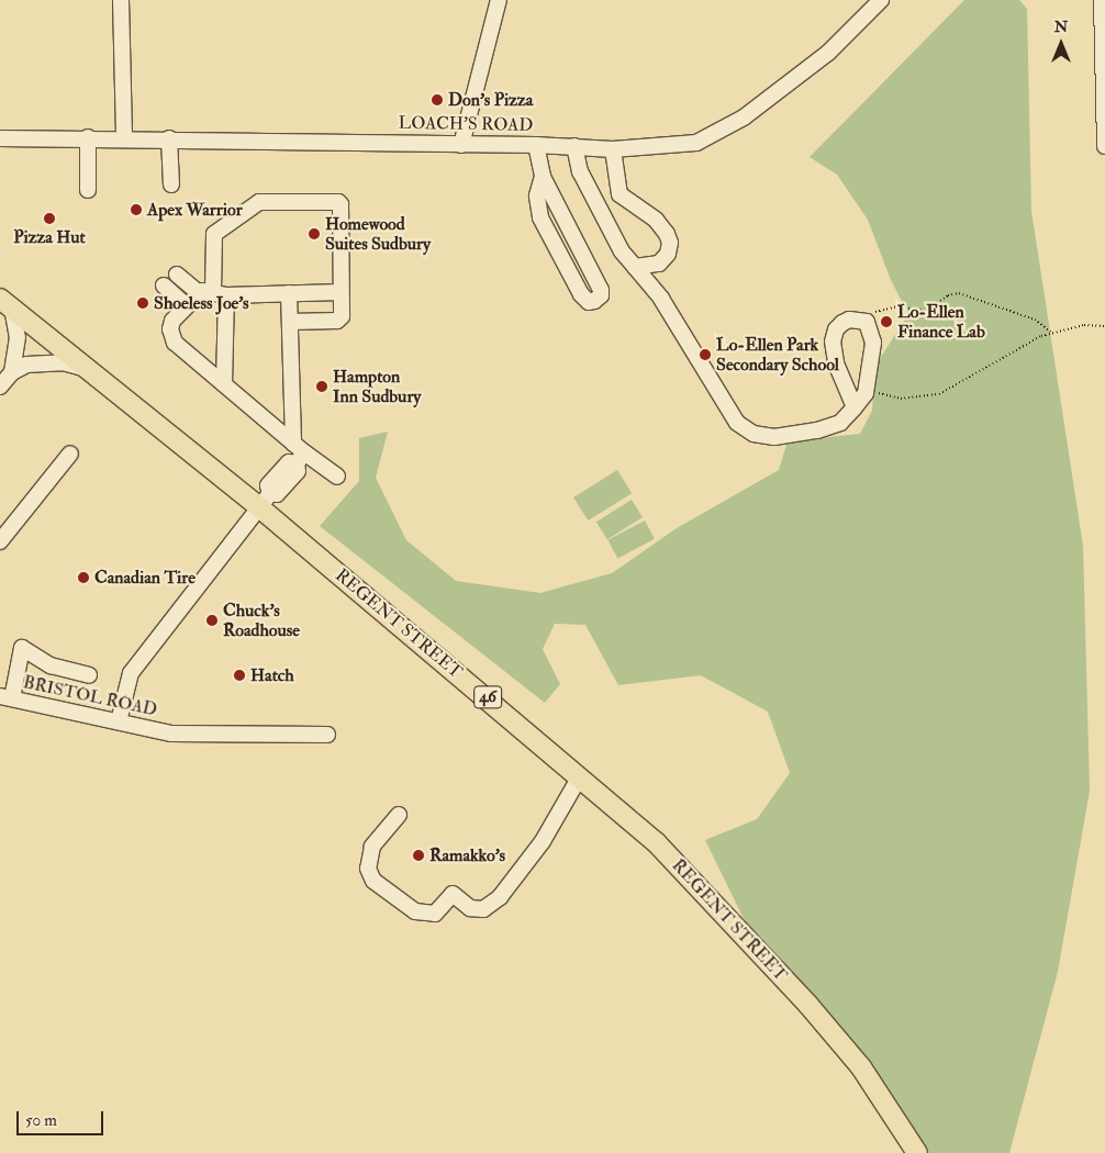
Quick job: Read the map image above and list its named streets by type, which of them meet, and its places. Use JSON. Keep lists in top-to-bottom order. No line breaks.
{"streets":{"main road":["REGENT STREET","46"],"street":["LOACH'S ROAD","BRISTOL ROAD"]},"places":["Don's Pizza","Apex Warrior","Pizza Hut","Homewood Suites Sudbury","Shoeless Joe's","Lo-Ellen Finance Lab","Lo-Ellen Park Secondary School","Hampton Inn Sudbury","Canadian Tire","Chuck's Roadhouse","Hatch","Ramakko's"],"scale_bar":"50 m","north":"top"}
